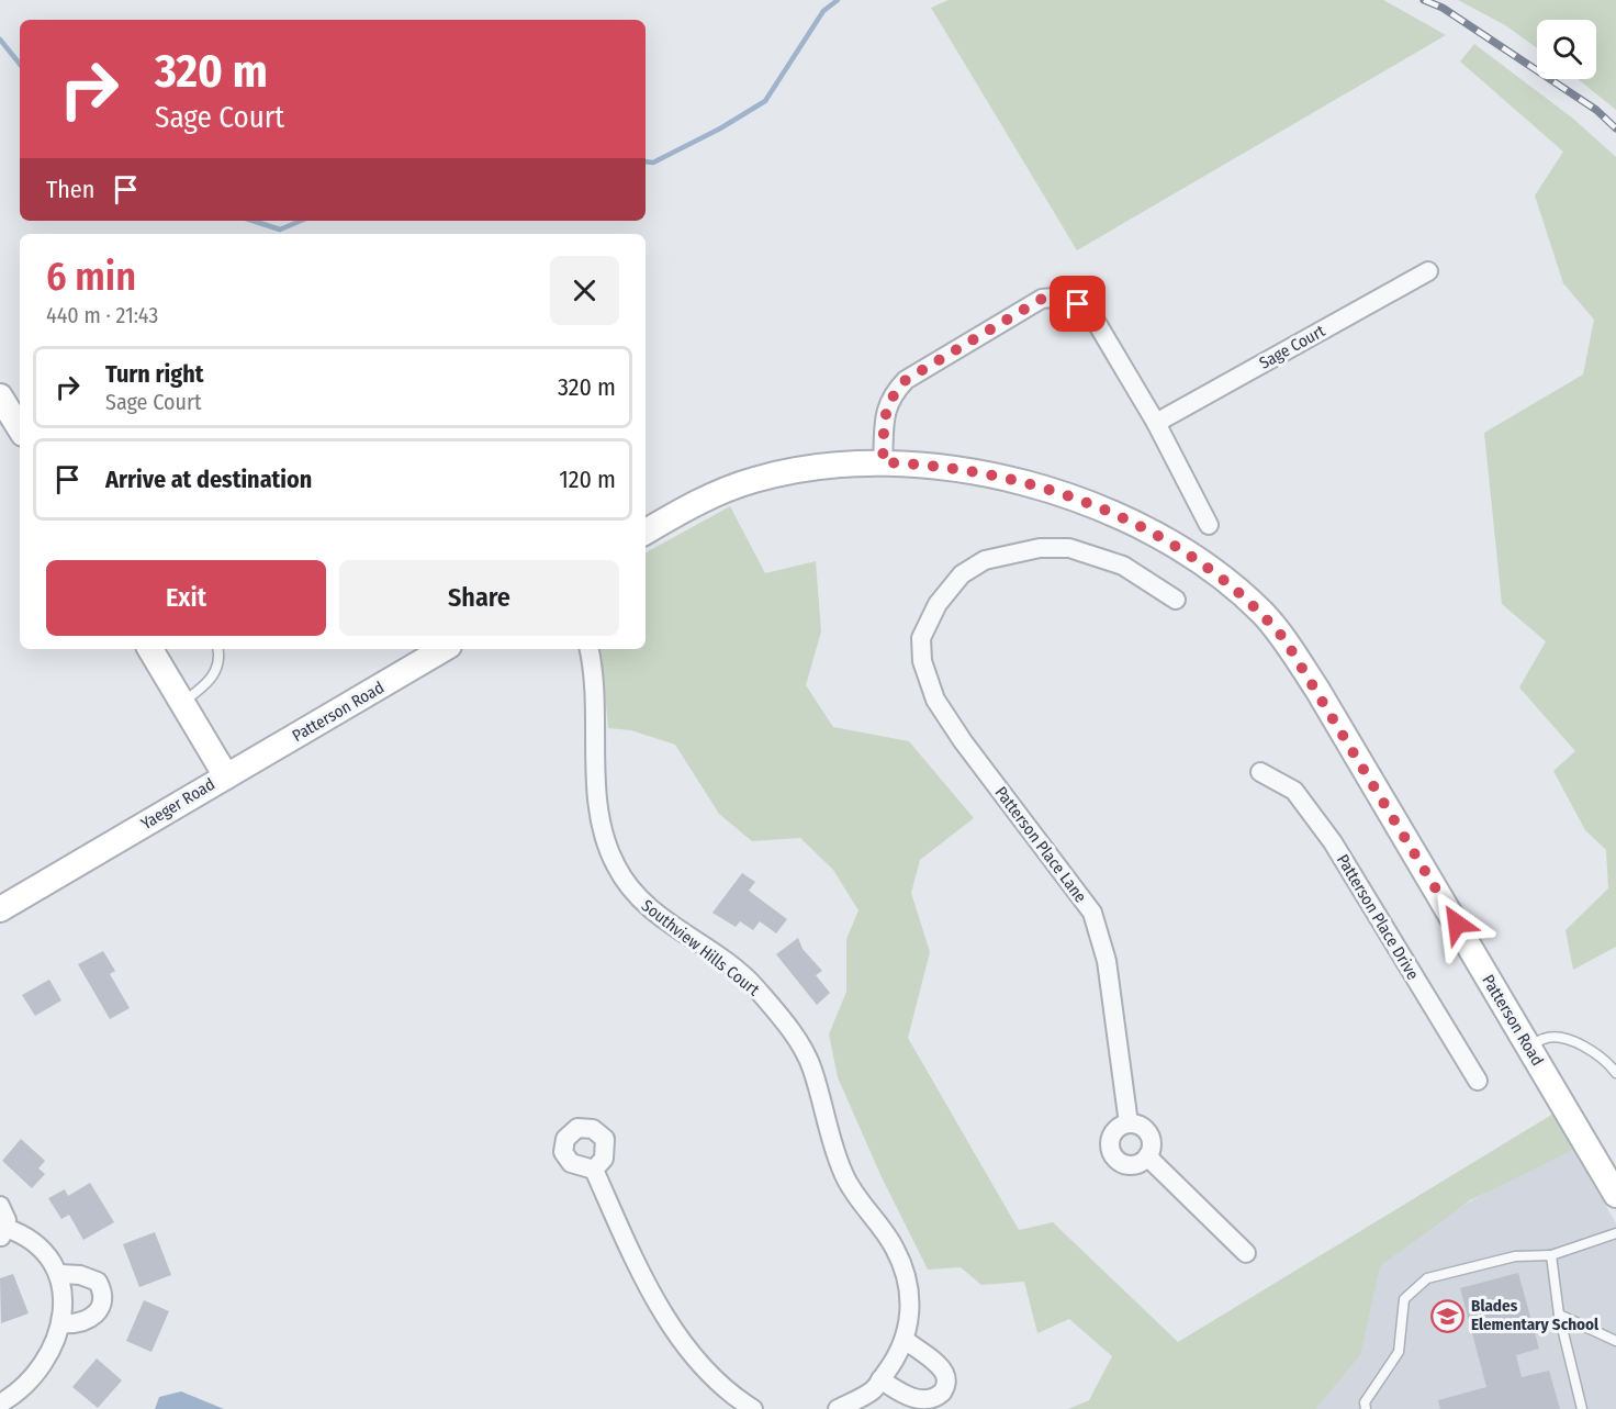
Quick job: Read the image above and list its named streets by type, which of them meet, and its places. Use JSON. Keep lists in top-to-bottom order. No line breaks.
{"streets":{"street":["Sage Court","Patterson Road","Yaeger Road","Patterson Place Lane","Patterson Place Drive","Southview Hills Court"]},"crossings":[["Patterson Road","Yaeger Road"]],"places":{"school or university":["Blades Elementary School"]},"page":{"turn":["320 m","Sage Court"],"then":"Then","heading":["6 min","440 m · 21:43"],"list":[{"name":"Turn right","note":"Sage Court","value":"320 m"},{"name":"Arrive at destination","value":"120 m"}],"buttons":["Exit","Share"]}}
